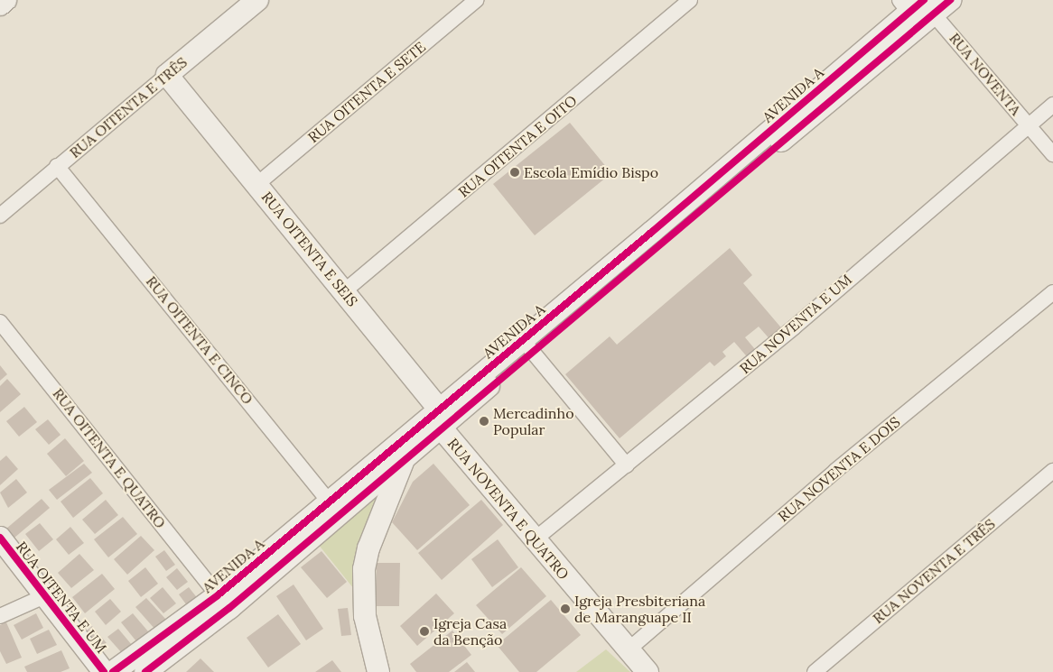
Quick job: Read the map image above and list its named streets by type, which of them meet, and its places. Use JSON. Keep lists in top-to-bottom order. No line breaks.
{"streets":{"main road":["AVENIDA A","RUA OITENTA E TRÊS","RUA OITENTA E SEIS","RUA NOVENTA E QUATRO","RUA OITENTA E UM"],"street":["RUA NOVENTA","RUA OITENTA E SETE","RUA OITENTA E OITO","RUA NOVENTA E UM","RUA OITENTA E CINCO","RUA OITENTA E QUATRO","RUA NOVENTA E DOIS","RUA NOVENTA E TRÊS"]},"crossings":[["RUA NOVENTA","AVENIDA A"],["RUA NOVENTA","RUA NOVENTA E UM"],["RUA OITENTA E SETE","RUA OITENTA E SEIS"],["AVENIDA A","RUA OITENTA E SEIS"],["AVENIDA A","RUA OITENTA E CINCO"],["AVENIDA A","RUA OITENTA E QUATRO"],["AVENIDA A","RUA NOVENTA E QUATRO"],["RUA OITENTA E TRÊS","RUA OITENTA E SEIS"],["RUA OITENTA E TRÊS","RUA OITENTA E CINCO"],["RUA OITENTA E OITO","RUA OITENTA E SEIS"],["RUA OITENTA E SEIS","RUA NOVENTA E QUATRO"],["RUA NOVENTA E UM","RUA NOVENTA E QUATRO"],["RUA NOVENTA E DOIS","RUA NOVENTA E QUATRO"]],"places":["Escola Emídio Bispo","Mercadinho Popular","Igreja Presbiteriana de Maranguape II","Igreja Casa da Benção"]}
